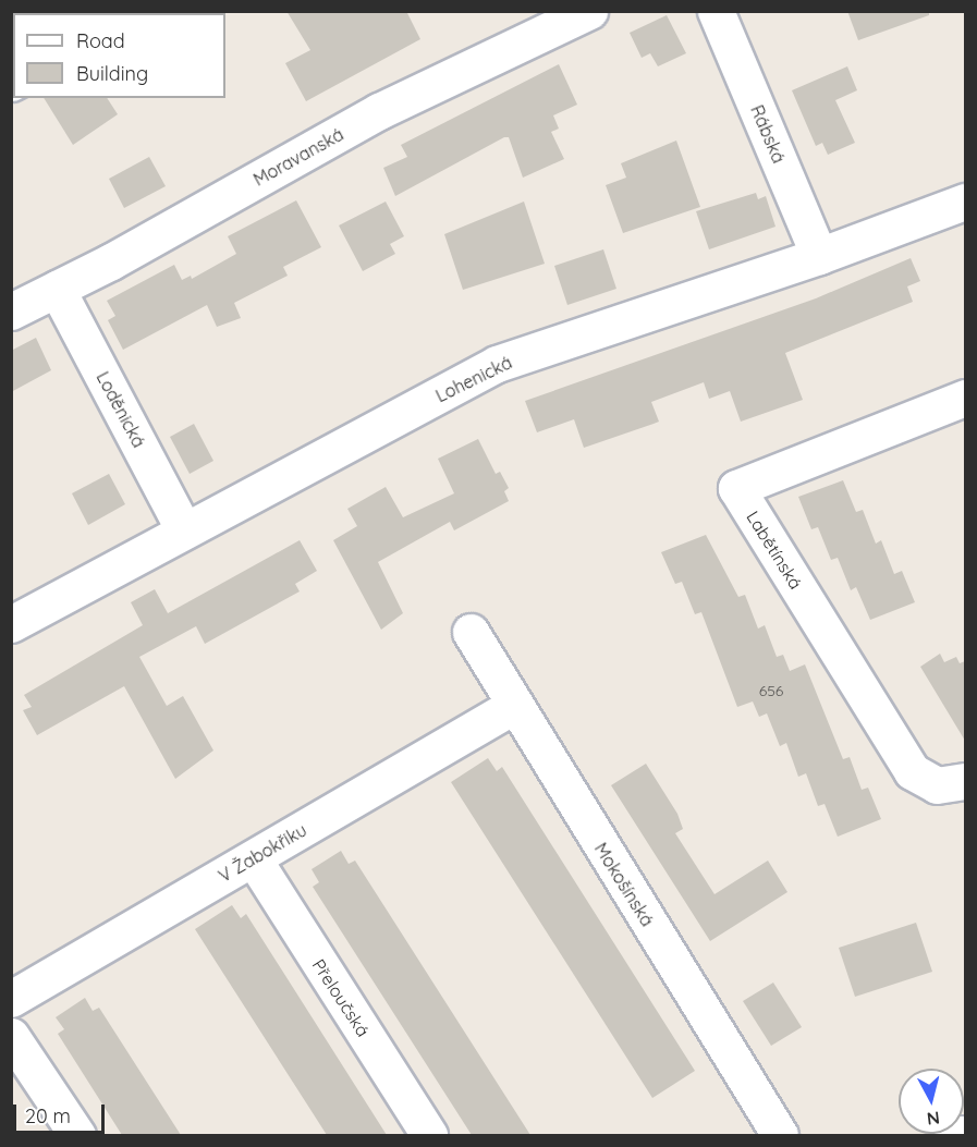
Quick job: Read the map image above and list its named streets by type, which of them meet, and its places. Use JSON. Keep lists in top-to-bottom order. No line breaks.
{"streets":{"street":["Rábská","Moravanská","Lohenická","Loděnická","Labětínská","V Žabokřiku","Mokošínská","Přeloučská"]},"crossings":[["Rábská","Lohenická"],["Moravanská","Loděnická"],["Lohenická","Loděnická"],["V Žabokřiku","Mokošínská"],["V Žabokřiku","Přeloučská"]],"house_numbers":["656"],"legend":["Road","Building"],"scale_bar":"20 m","north":"bottom"}
